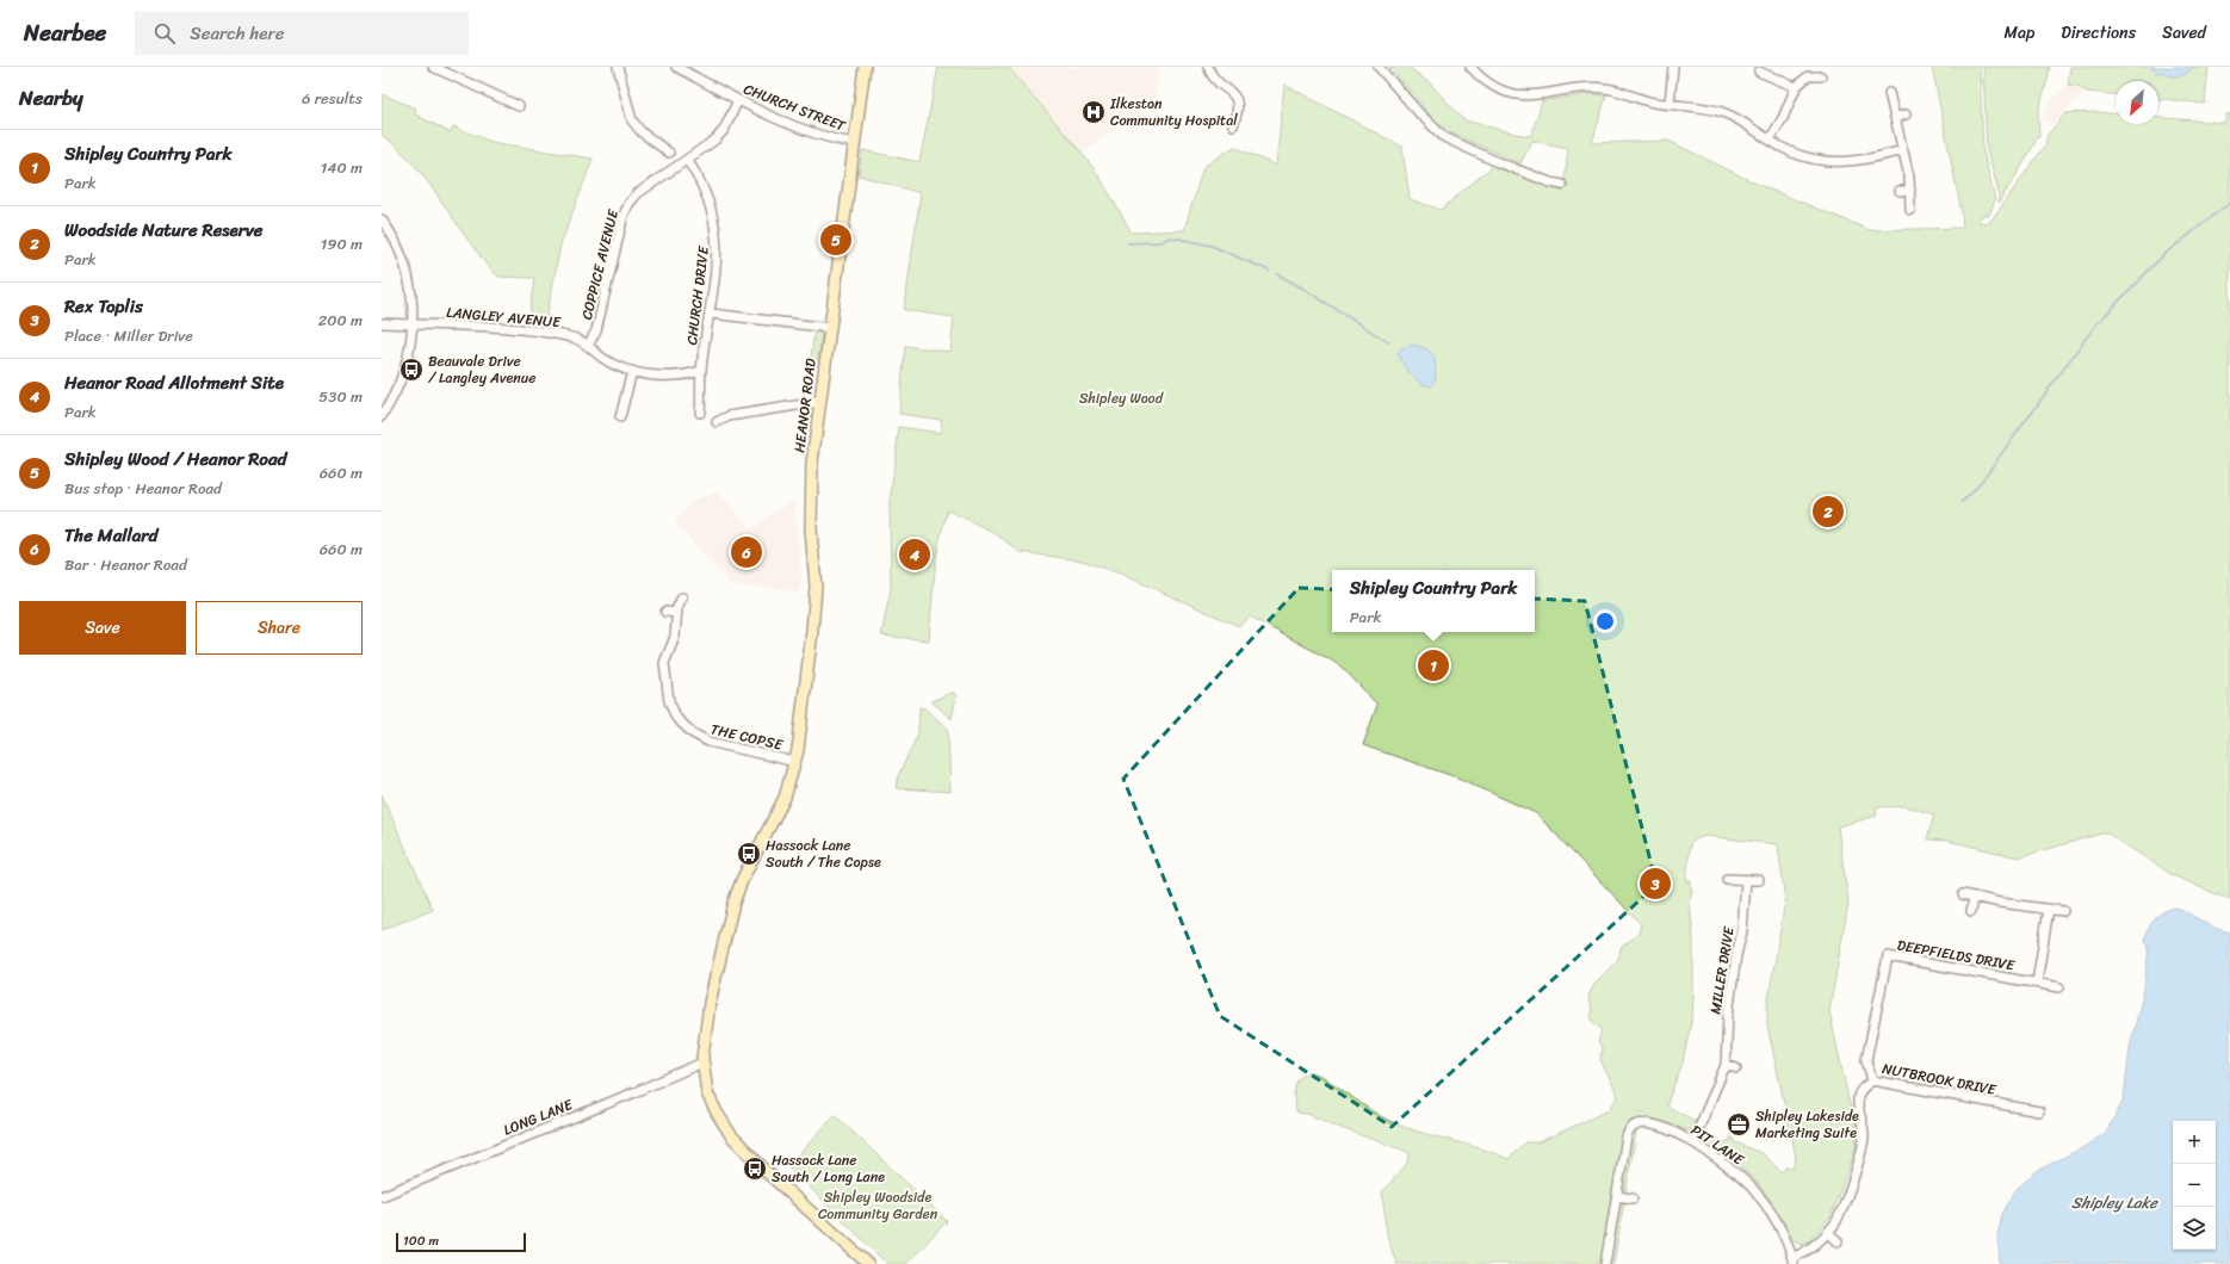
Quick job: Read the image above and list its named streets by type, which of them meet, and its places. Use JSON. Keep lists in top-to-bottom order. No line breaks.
{"streets":{"main road":["HEANOR ROAD"],"street":["CHURCH STREET","COPPICE AVENUE","CHURCH DRIVE","LANGLEY AVENUE","THE COPSE","DEEPFIELDS DRIVE","MILLER DRIVE","NUTBROOK DRIVE","LONG LANE","PIT LANE"]},"crossings":[["CHURCH STREET","COPPICE AVENUE"],["CHURCH STREET","HEANOR ROAD"],["COPPICE AVENUE","CHURCH DRIVE"],["COPPICE AVENUE","LANGLEY AVENUE"],["HEANOR ROAD","THE COPSE"],["HEANOR ROAD","LONG LANE"],["DEEPFIELDS DRIVE","NUTBROOK DRIVE"],["MILLER DRIVE","PIT LANE"],["NUTBROOK DRIVE","PIT LANE"]],"water":["Shipley Lake"],"parks":["Shipley Wood","Shipley Woodside Community Garden"],"places":{"hospital":["Ilkeston Community Hospital"],"bus stop":["Beauvale Drive / Langley Avenue","Hassock Lane South / The Copse","Hassock Lane South / Long Lane"],"office":["Shipley Lakeside Marketing Suite"]},"scale_bar":"100 m","north":"bottom left","page":{"header":"Nearbee","search":"Search here","nav":["Map","Directions","Saved"],"heading":["Nearby","6 results"],"list":[{"mark":"1","name":"Shipley Country Park","note":"Park","value":"140 m"},{"mark":"2","name":"Woodside Nature Reserve","note":"Park","value":"190 m"},{"mark":"3","name":"Rex Toplis","note":"Place · Miller Drive","value":"200 m"},{"mark":"4","name":"Heanor Road Allotment Site","note":"Park","value":"530 m"},{"mark":"5","name":"Shipley Wood / Heanor Road","note":"Bus stop · Heanor Road","value":"660 m"},{"mark":"6","name":"The Mallard","note":"Bar · Heanor Road","value":"660 m"}],"pins":["5","2","6","4","1","3"],"popup":["Shipley Country Park","Park"],"buttons":["Save","Share"],"map_buttons":["+","−"],"scale":"100 m"}}
